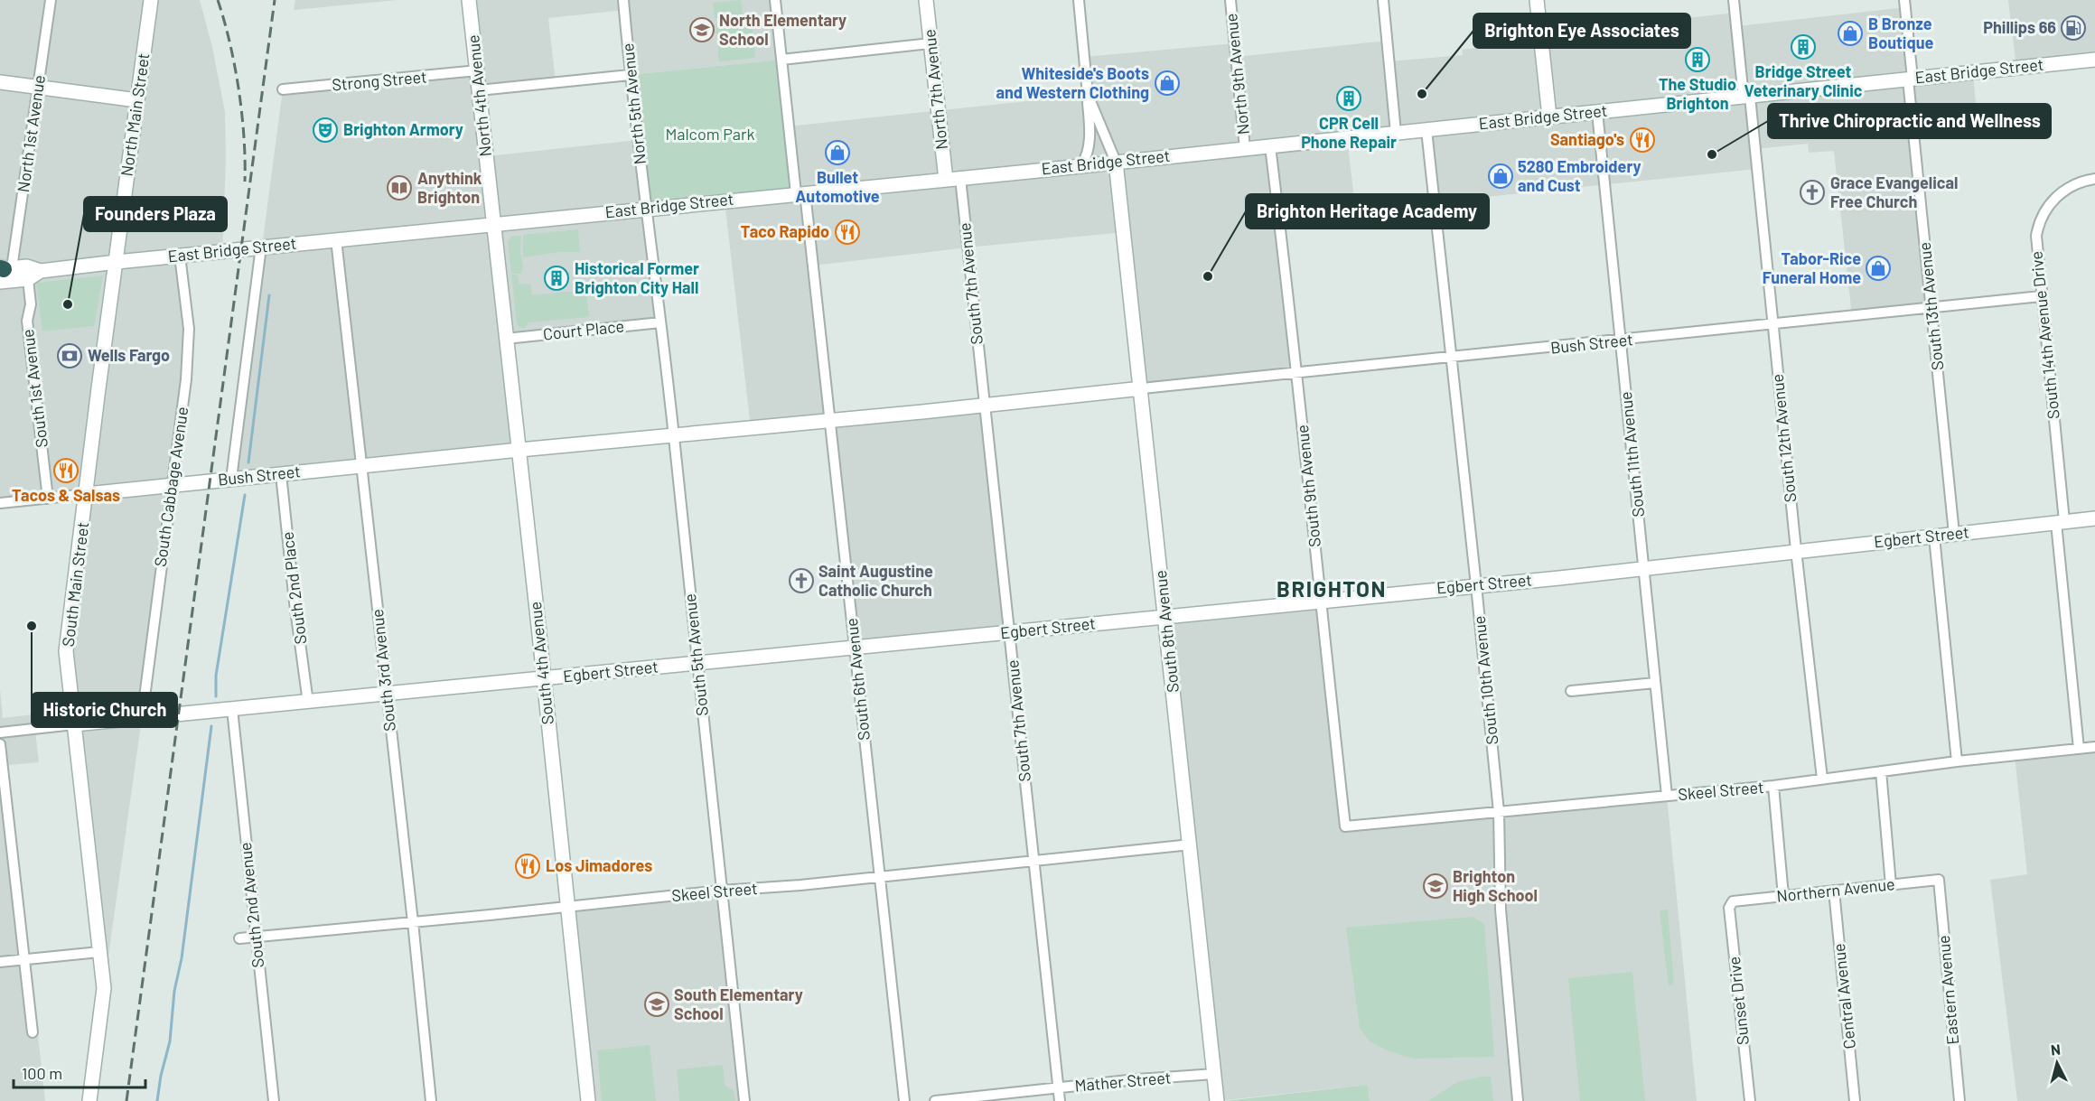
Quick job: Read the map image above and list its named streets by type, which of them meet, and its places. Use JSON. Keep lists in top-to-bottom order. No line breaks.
{"streets":{"street":["East Bridge Street","North 9th Avenue","Strong Street","North 7th Avenue","North 4th Avenue","North 5th Avenue","North Main Street","North 1st Avenue","South 7th Avenue","South 13th Avenue","Court Place","South 14th Avenue Drive","Bush Street","South 1st Avenue","South 12th Avenue","South 11th Avenue","South 9th Avenue","South Cabbage Avenue","Egbert Street","South Main Street","South 2nd Place","South 8th Avenue","South 5th Avenue","South 4th Avenue","South 3rd Avenue","South 6th Avenue","South 10th Avenue","Skeel Street","Northern Avenue","South 2nd Avenue","Eastern Avenue","Central Avenue","Sunset Drive","Mather Street"]},"crossings":[["East Bridge Street","North 9th Avenue"],["East Bridge Street","North 7th Avenue"],["East Bridge Street","North 4th Avenue"],["East Bridge Street","North 5th Avenue"],["East Bridge Street","North Main Street"],["East Bridge Street","South 7th Avenue"],["East Bridge Street","South 13th Avenue"],["East Bridge Street","South 12th Avenue"],["East Bridge Street","South 11th Avenue"],["East Bridge Street","South 9th Avenue"],["East Bridge Street","South Cabbage Avenue"],["East Bridge Street","South Main Street"],["East Bridge Street","South 8th Avenue"],["East Bridge Street","South 5th Avenue"],["East Bridge Street","South 4th Avenue"],["East Bridge Street","South 3rd Avenue"],["East Bridge Street","South 6th Avenue"],["East Bridge Street","South 10th Avenue"],["Strong Street","North 4th Avenue"],["North 4th Avenue","South 4th Avenue"],["North 5th Avenue","South 5th Avenue"],["North Main Street","South Main Street"],["South 7th Avenue","Bush Street"],["South 7th Avenue","Egbert Street"],["South 7th Avenue","Skeel Street"],["South 7th Avenue","Mather Street"],["South 13th Avenue","Bush Street"],["South 13th Avenue","Egbert Street"],["Court Place","South 5th Avenue"],["Court Place","South 4th Avenue"],["South 14th Avenue Drive","Bush Street"],["South 14th Avenue Drive","Egbert Street"],["South 14th Avenue Drive","Skeel Street"],["Bush Street","South 1st Avenue"],["Bush Street","South 12th Avenue"],["Bush Street","South 11th Avenue"],["Bush Street","South 9th Avenue"],["Bush Street","South Cabbage Avenue"],["Bush Street","South Main Street"],["Bush Street","South 2nd Place"],["Bush Street","South 8th Avenue"],["Bush Street","South 5th Avenue"],["Bush Street","South 4th Avenue"],["Bush Street","South 3rd Avenue"],["Bush Street","South 6th Avenue"],["Bush Street","South 10th Avenue"],["South 12th Avenue","Egbert Street"],["South 12th Avenue","Skeel Street"],["South 11th Avenue","Egbert Street"],["South 11th Avenue","Skeel Street"],["South 9th Avenue","Egbert Street"],["South 9th Avenue","Skeel Street"],["South Cabbage Avenue","Egbert Street"],["Egbert Street","South Main Street"],["Egbert Street","South 2nd Place"],["Egbert Street","South 8th Avenue"],["Egbert Street","South 5th Avenue"],["Egbert Street","South 4th Avenue"],["Egbert Street","South 3rd Avenue"],["Egbert Street","South 6th Avenue"],["Egbert Street","South 10th Avenue"],["Egbert Street","South 2nd Avenue"],["South 8th Avenue","Skeel Street"],["South 8th Avenue","Mather Street"],["South 5th Avenue","Skeel Street"],["South 4th Avenue","Skeel Street"],["South 3rd Avenue","Skeel Street"],["South 6th Avenue","Skeel Street"],["South 10th Avenue","Skeel Street"],["Skeel Street","South 2nd Avenue"],["Northern Avenue","Eastern Avenue"],["Northern Avenue","Central Avenue"],["Northern Avenue","Sunset Drive"]],"districts":["BRIGHTON"],"parks":["Malcom Park"],"places":{"fuel station":["Phillips 66"],"school or university":["North Elementary School","Brighton High School","South Elementary School"],"shop":["B Bronze Boutique","Whiteside's Boots and Western Clothing","Bullet Automotive","5280 Embroidery and Cust","Tabor-Rice Funeral Home"],"building":["Bridge Street Veterinary Clinic","The Studio Brighton","CPR Cell Phone Repair","Historical Former Brighton City Hall"],"other":["Brighton Eye Associates","Thrive Chiropractic and Wellness","Brighton Heritage Academy","Founders Plaza","Historic Church"],"theatre":["Brighton Armory"],"restaurant":["Santiago's","Taco Rapido","Tacos & Salsas","Los Jimadores"],"library":["Anythink Brighton"],"church":["Grace Evangelical Free Church","Saint Augustine Catholic Church"],"bank":["Wells Fargo"]},"scale_bar":"100 m","north":"top"}
